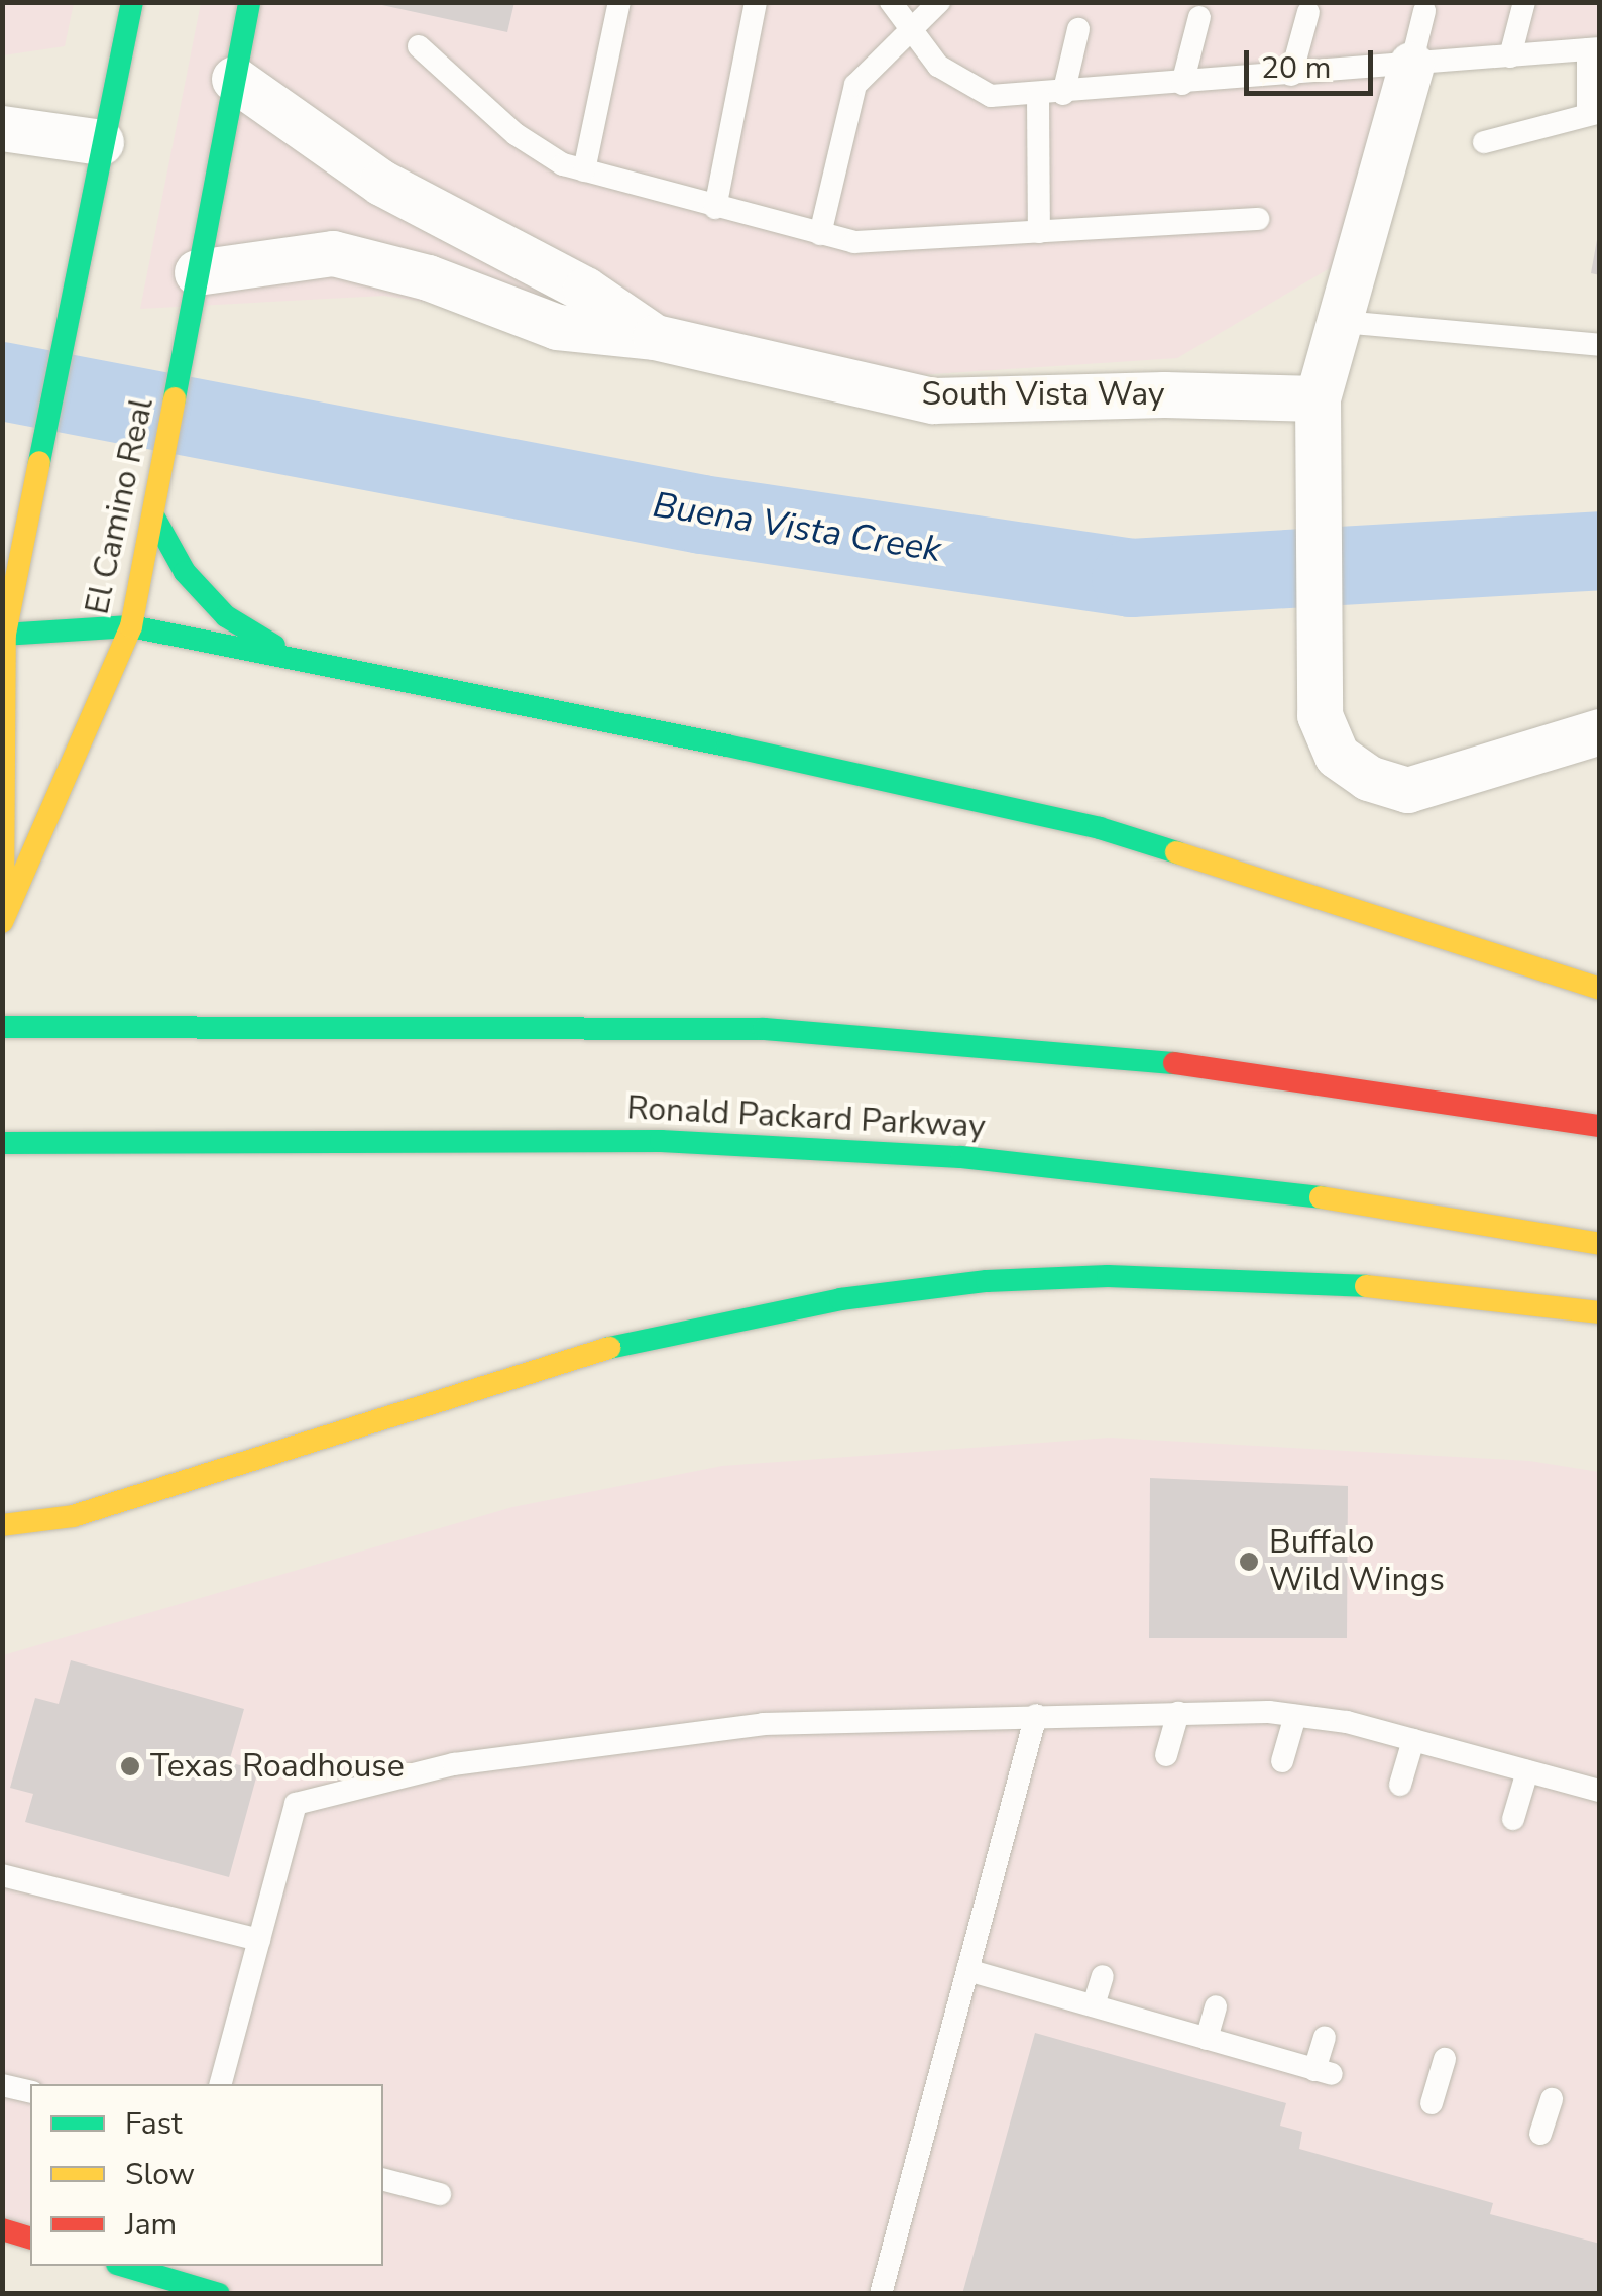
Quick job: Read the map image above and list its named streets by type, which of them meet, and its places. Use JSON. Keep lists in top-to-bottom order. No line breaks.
{"streets":{"main road":["El Camino Real","Ronald Packard Parkway"],"street":["South Vista Way"]},"crossings":[["South Vista Way","El Camino Real"]],"water":["Buena Vista Creek"],"places":["Buffalo Wild Wings","Texas Roadhouse"],"legend":["Fast","Slow","Jam"],"scale_bar":"20 m"}
